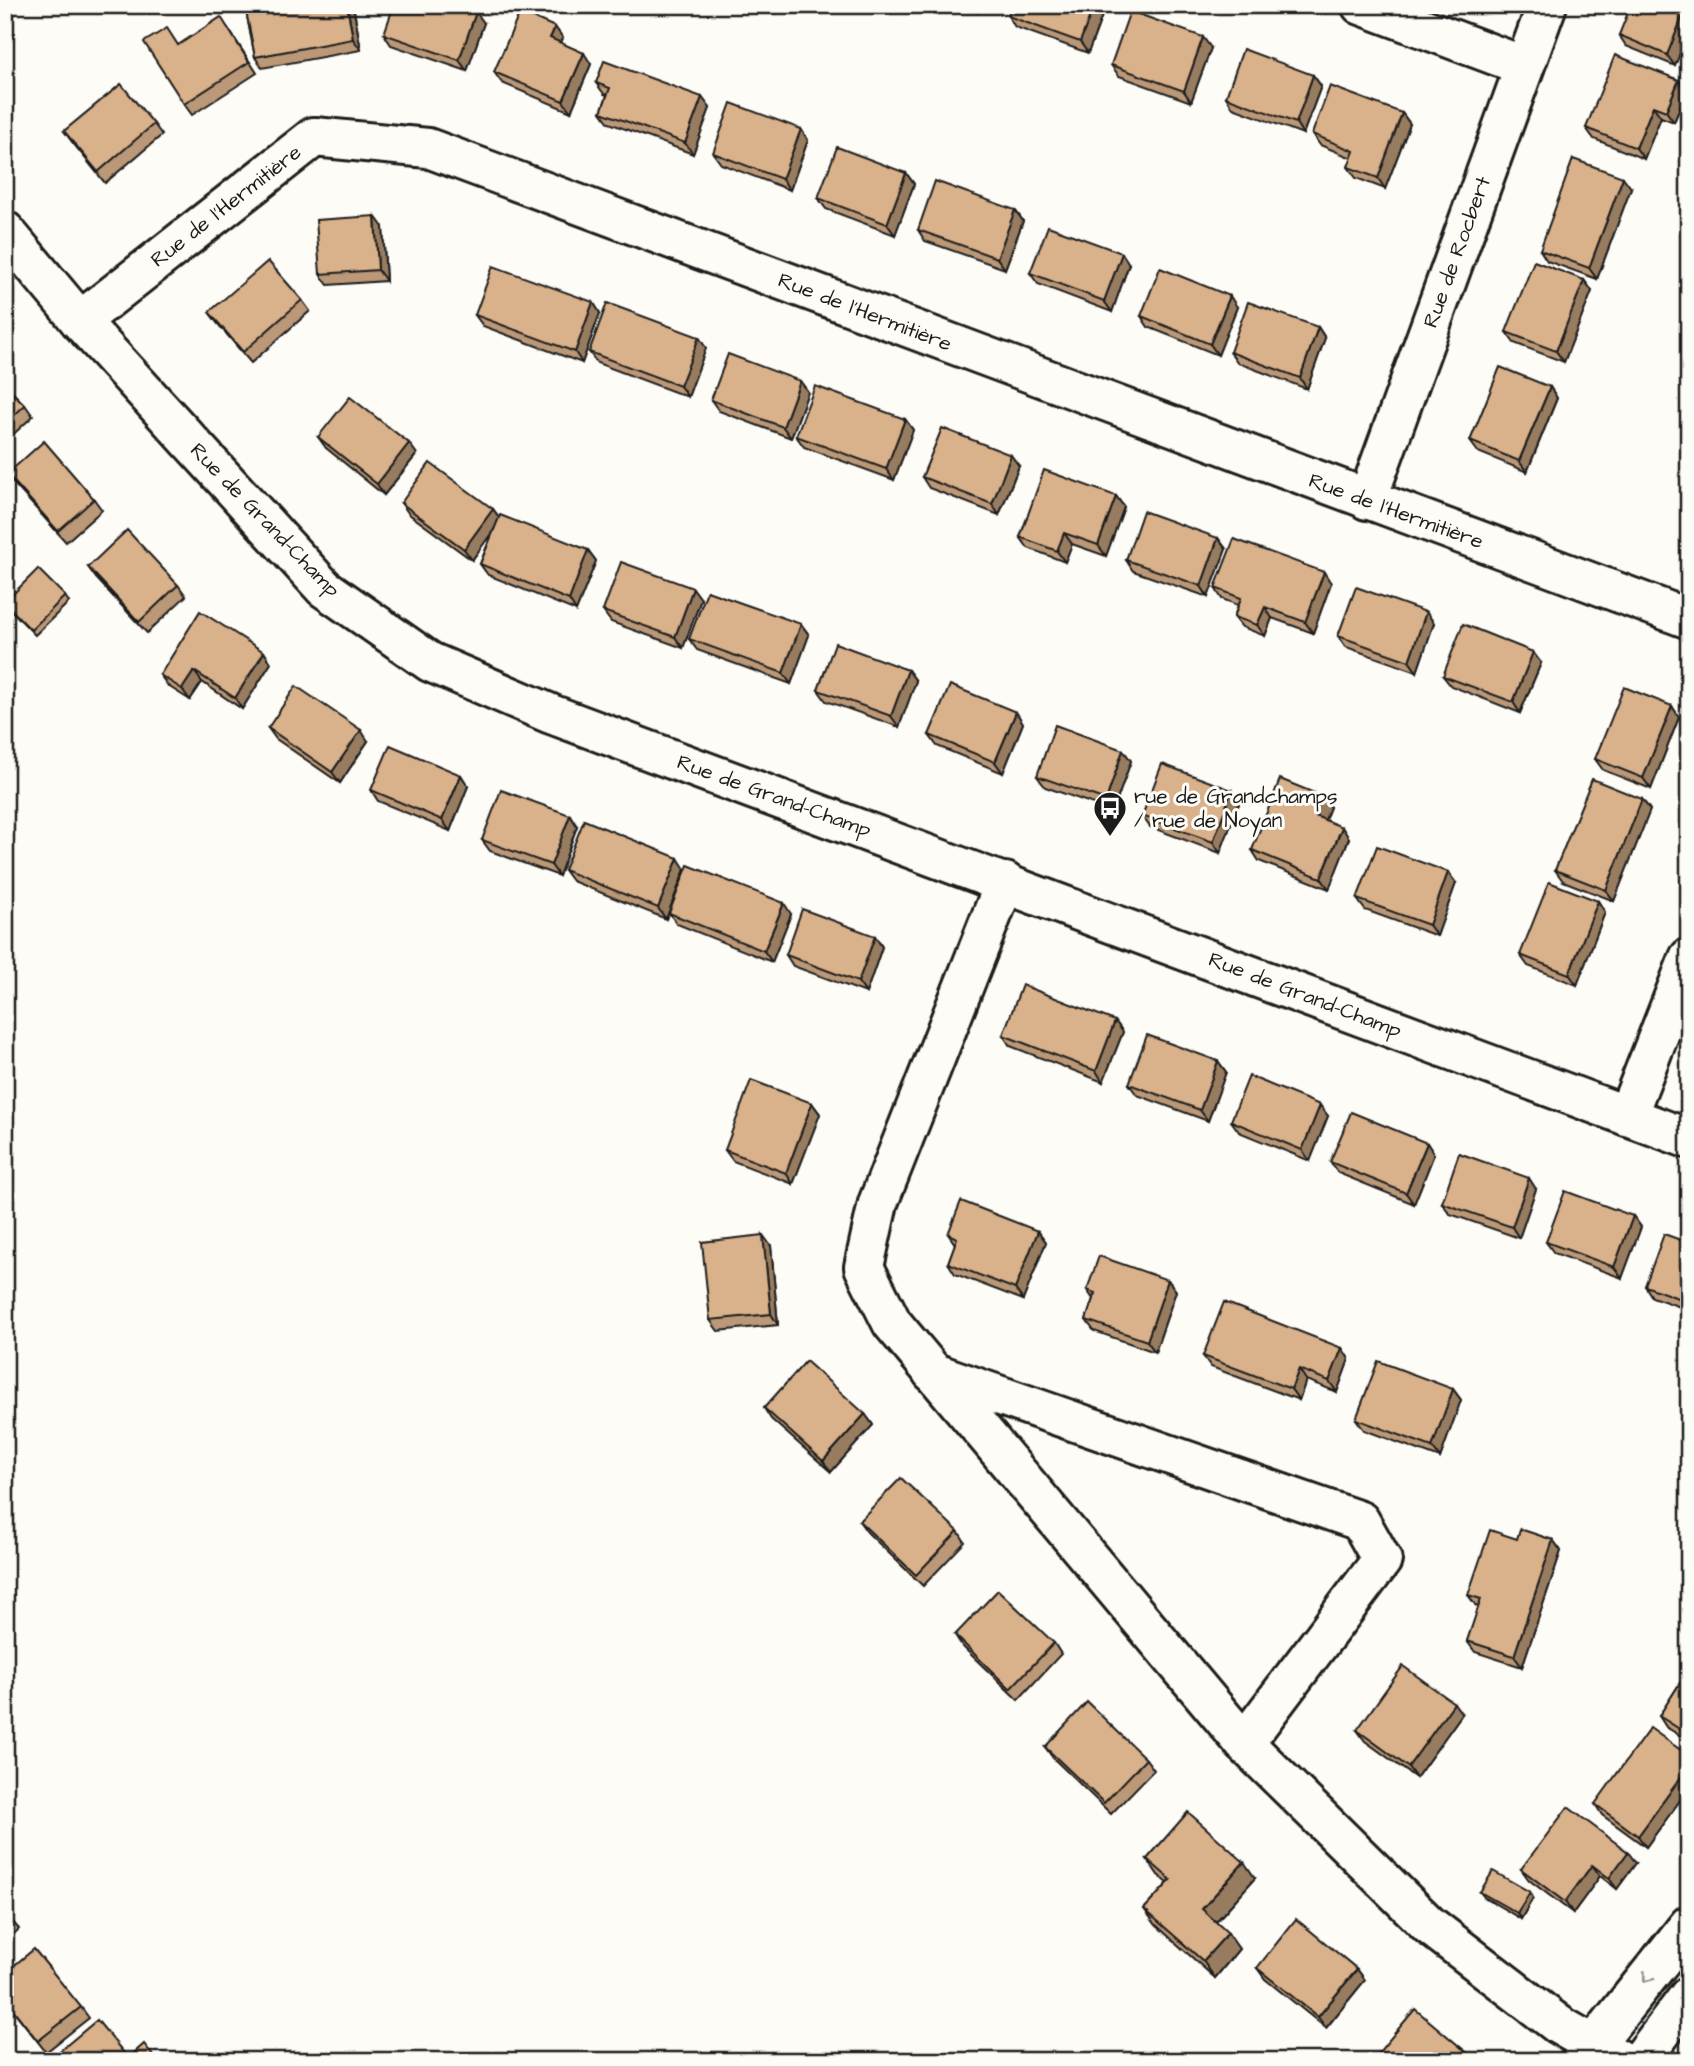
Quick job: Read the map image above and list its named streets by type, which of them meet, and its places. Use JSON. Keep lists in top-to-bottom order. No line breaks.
{"streets":{"street":["Rue de l'Hermitière","Rue de Rocbert","Rue de Grand-Champ"]},"crossings":[["Rue de l'Hermitière","Rue de Rocbert"],["Rue de l'Hermitière","Rue de Grand-Champ"]],"places":{"bus stop":["rue de Grandchamps / rue de Noyan"]}}
